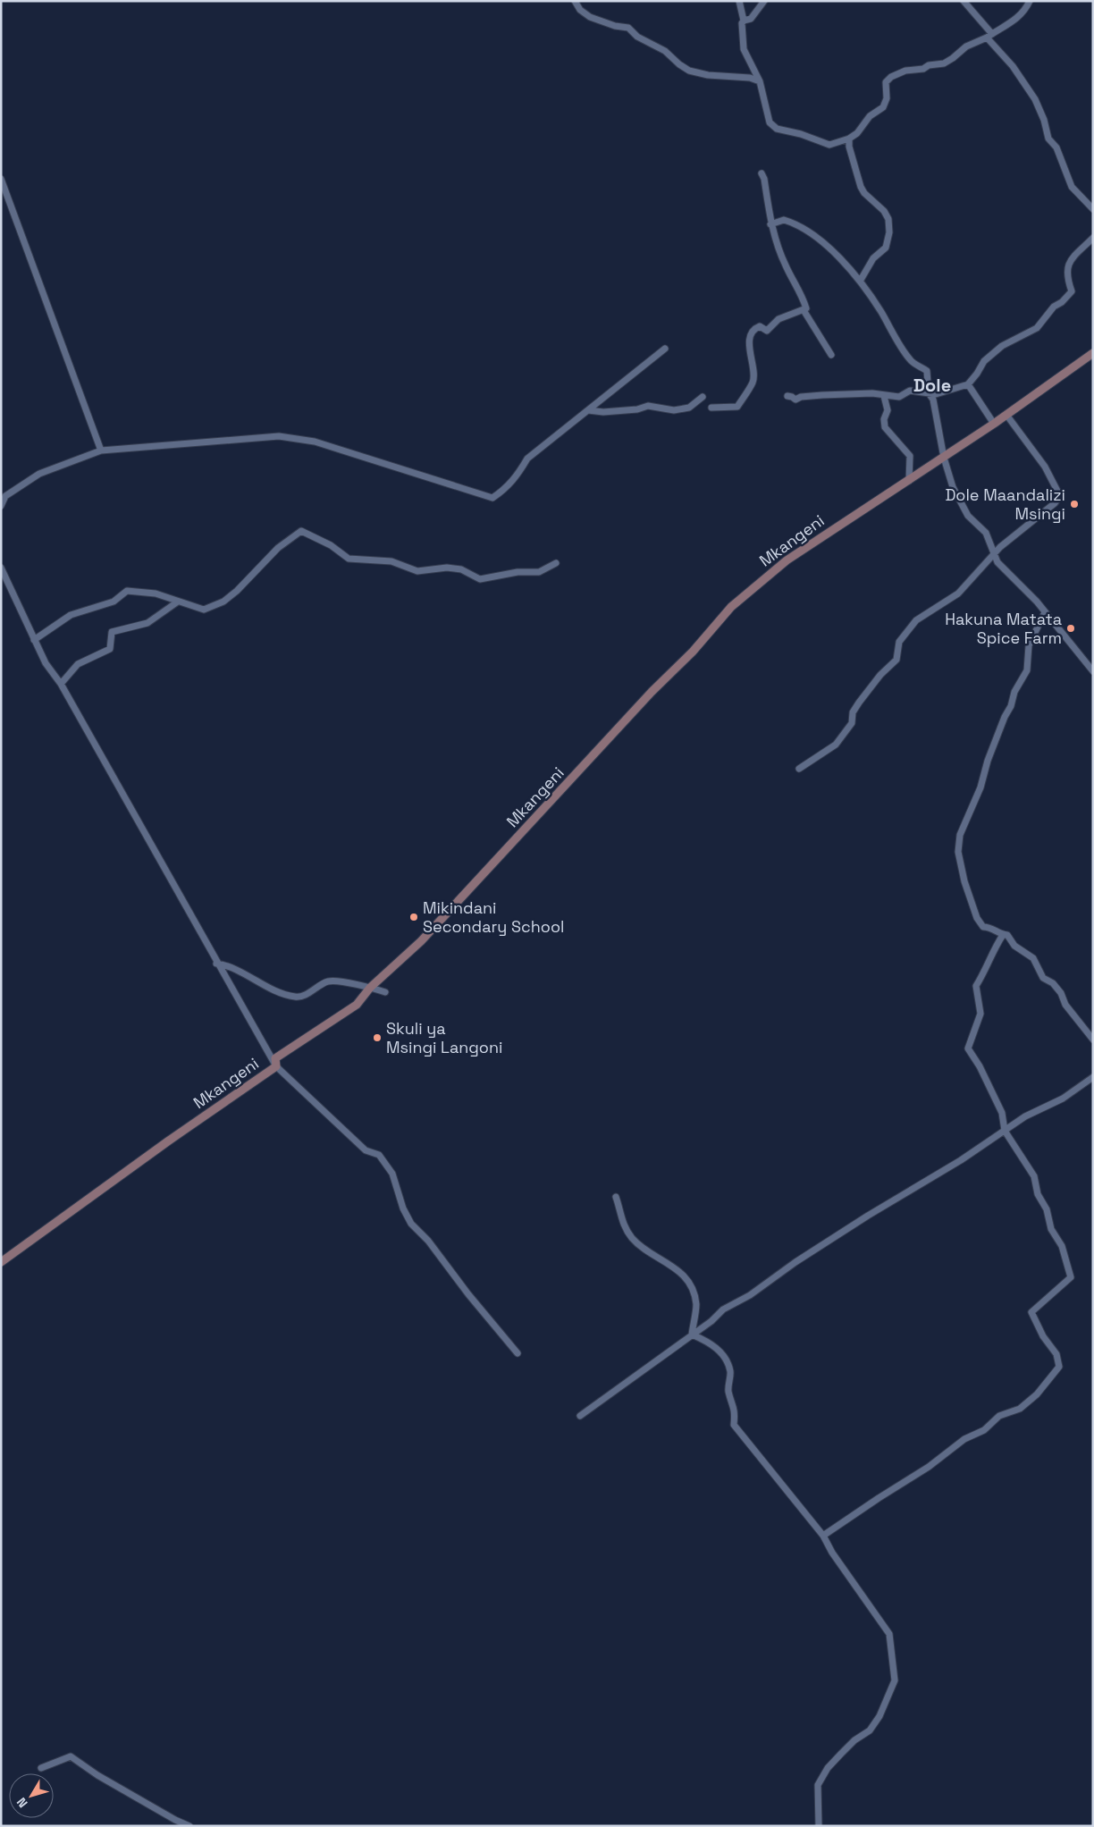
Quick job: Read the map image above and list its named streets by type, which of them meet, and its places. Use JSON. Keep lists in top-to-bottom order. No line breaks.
{"streets":{"street":["Mkangeni"]},"districts":["Dole"],"places":["Dole Maandalizi Msingi","Hakuna Matata Spice Farm","Mikindani Secondary School","Skuli ya Msingi Langoni"],"north":"bottom left"}
